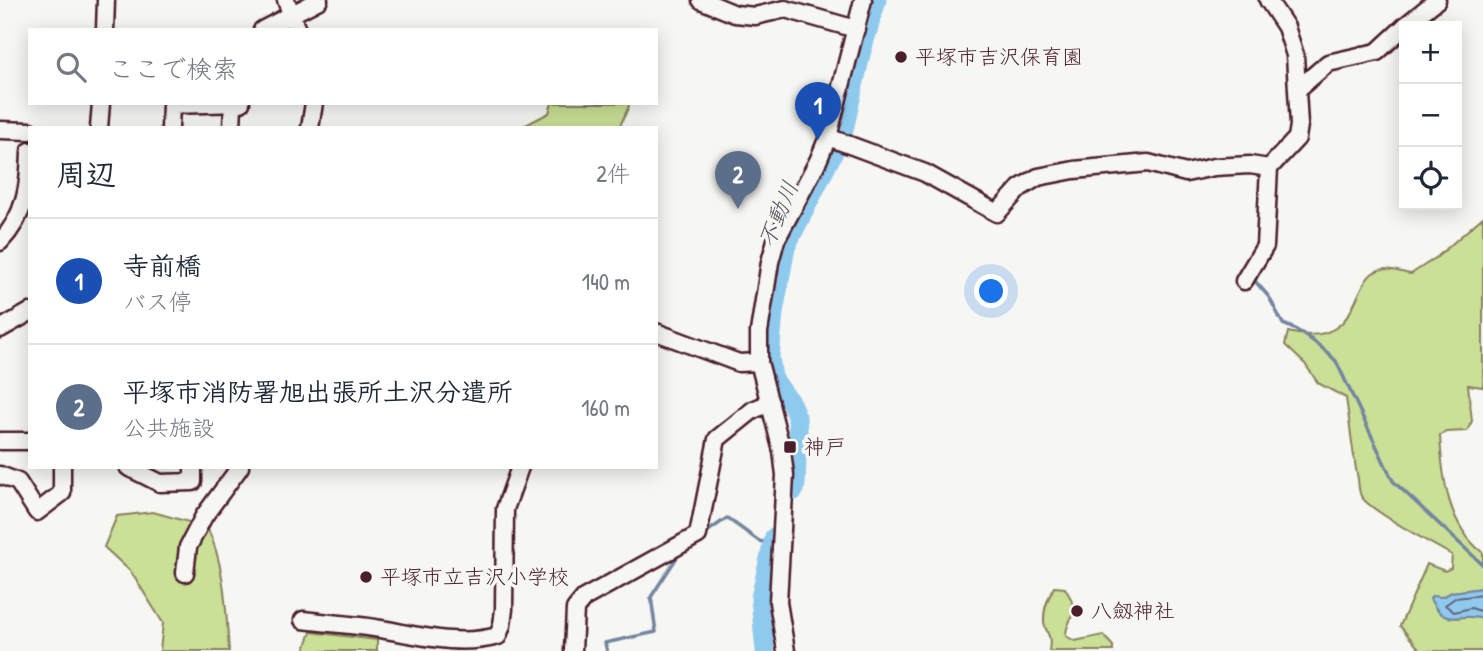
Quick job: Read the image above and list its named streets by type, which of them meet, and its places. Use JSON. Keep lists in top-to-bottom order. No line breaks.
{"water":["不動川"],"places":{"other":["平塚市吉沢保育園","平塚市立吉沢小学校","八劔神社"],"transit":["神戸"]},"page":{"map_buttons":["+","−"],"search":"ここで検索","pins":["1","2"],"heading":["周辺","2件"],"list":[{"mark":"1","name":"寺前橋","note":"バス停","value":"140 m"},{"mark":"2","name":"平塚市消防署旭出張所土沢分遣所","note":"公共施設","value":"160 m"}]}}
